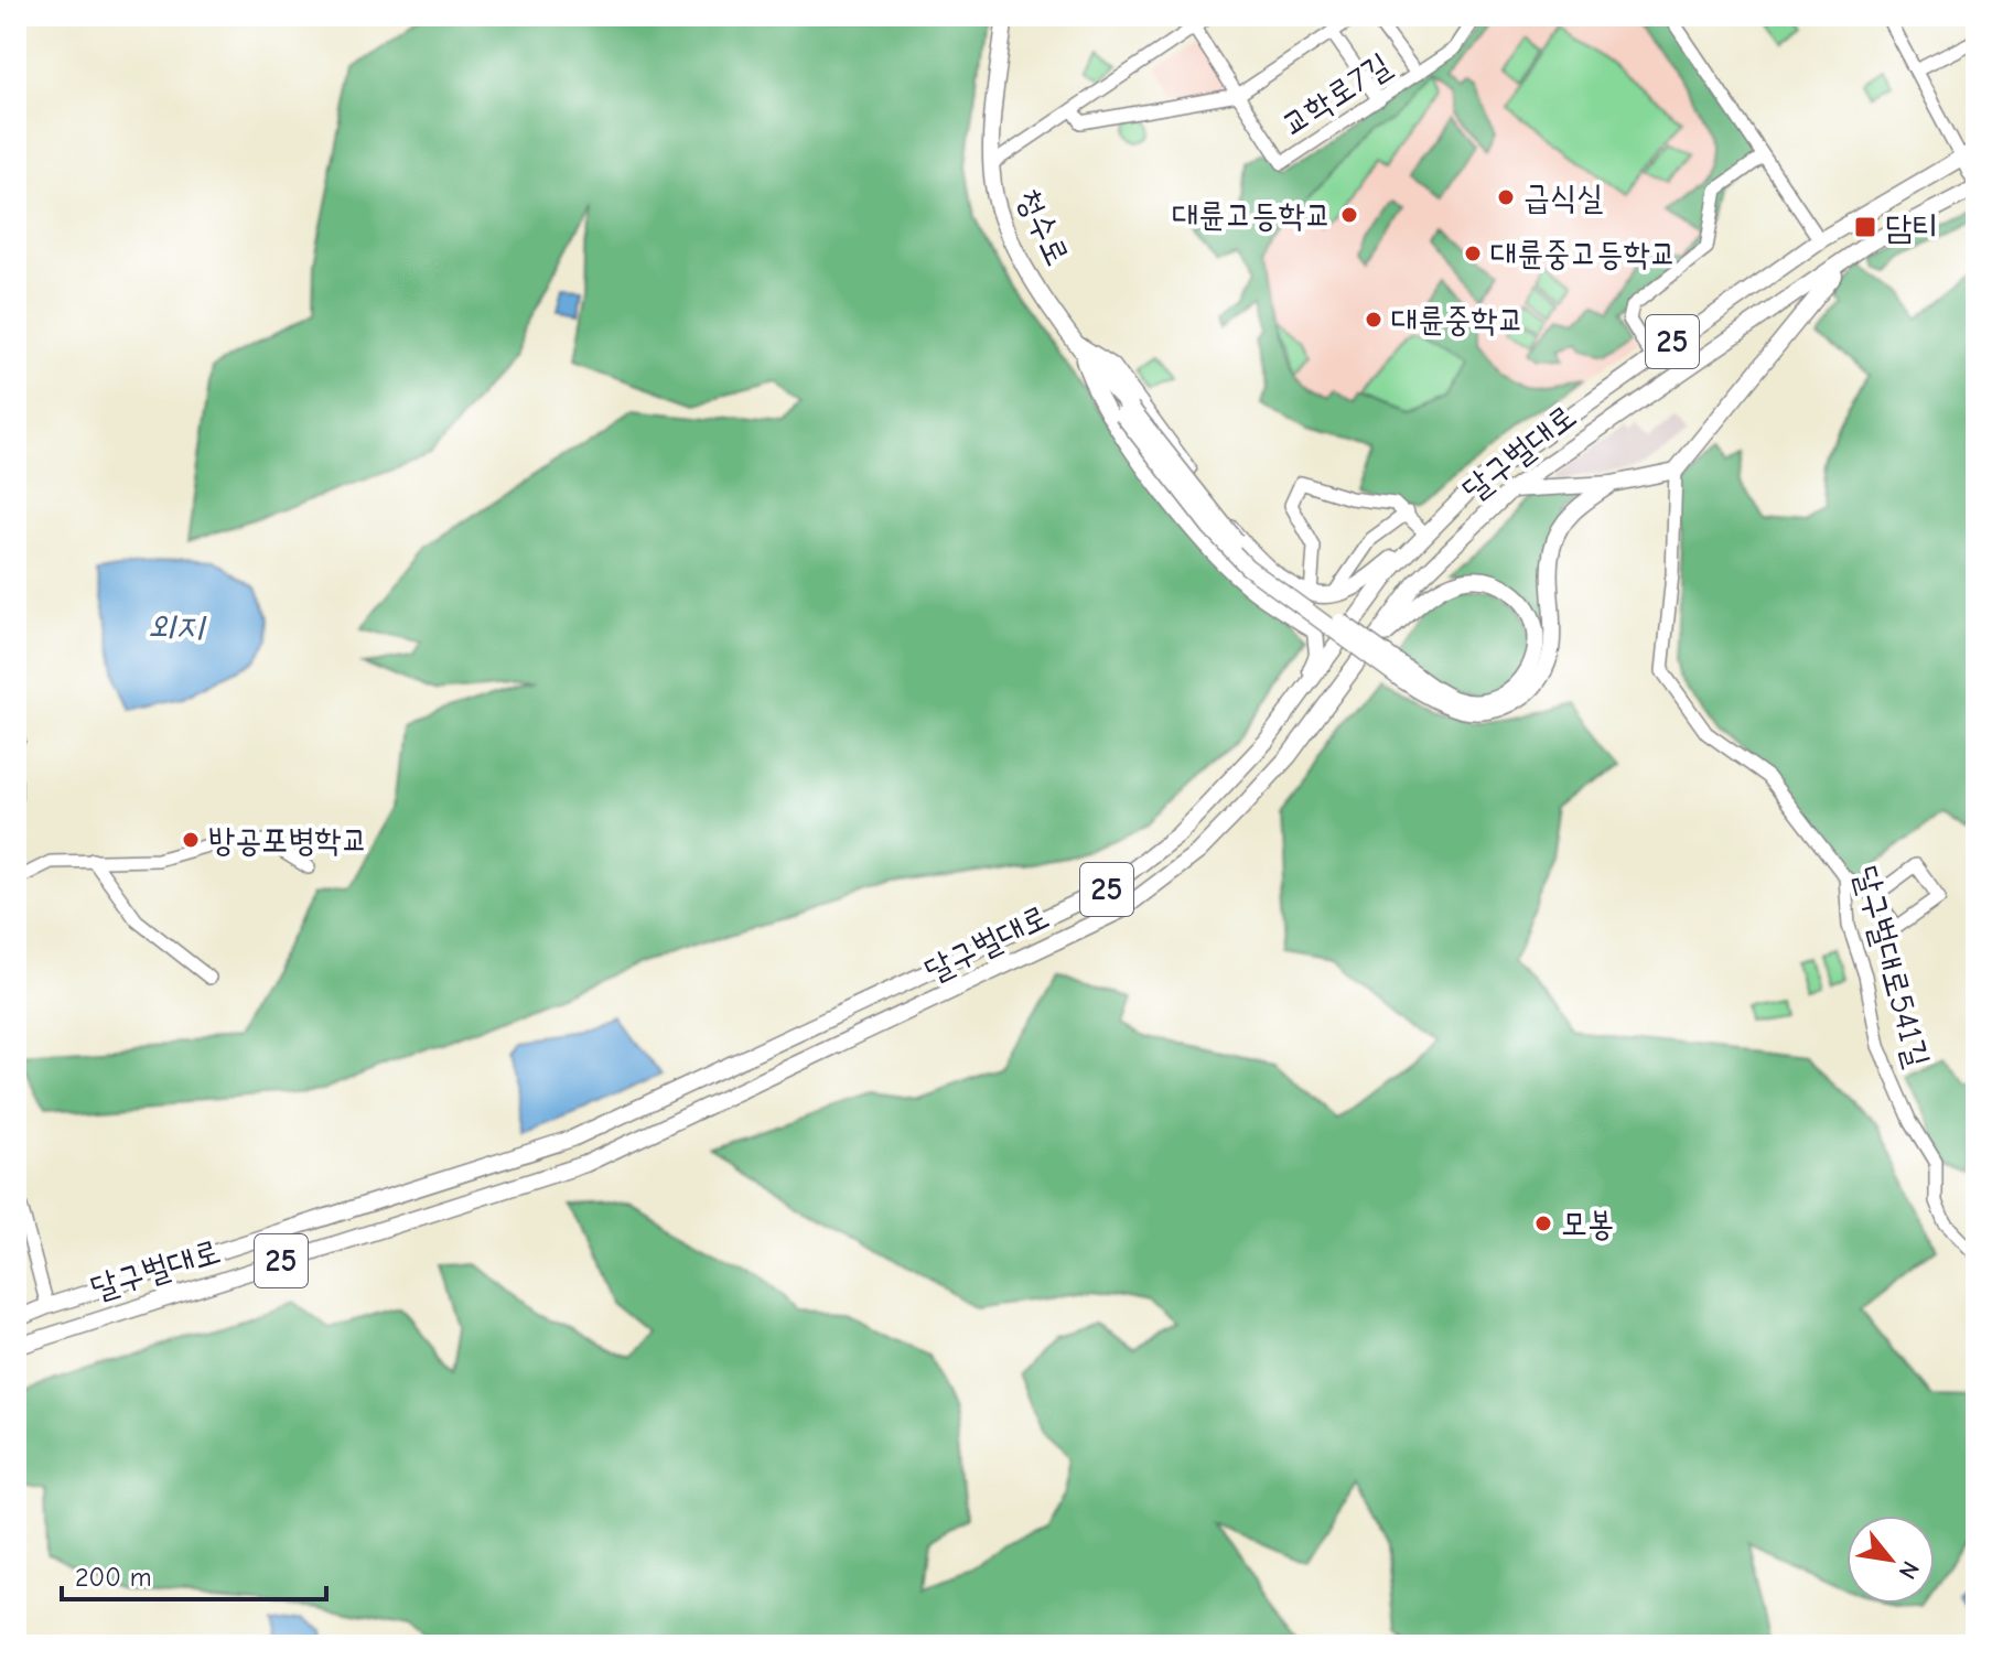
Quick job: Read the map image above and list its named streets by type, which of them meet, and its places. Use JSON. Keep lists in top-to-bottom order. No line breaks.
{"streets":{"main road":["청수로","25","달구벌대로"],"street":["교학로7길","달구벌대로541길"]},"water":["외지"],"places":{"other":["급식실","대륜고등학교","대륜중고등학교","대륜중학교","방공포병학교","모봉"],"transit":["담티"]},"scale_bar":"200 m","north":"bottom right"}
